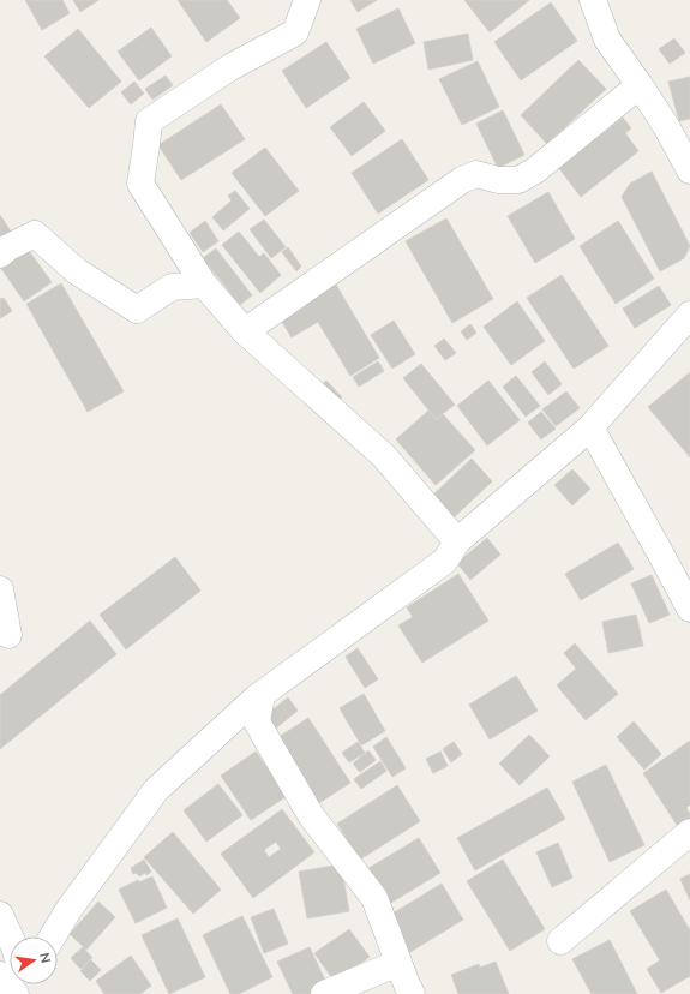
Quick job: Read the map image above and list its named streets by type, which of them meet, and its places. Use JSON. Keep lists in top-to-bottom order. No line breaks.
{"north":"right"}
